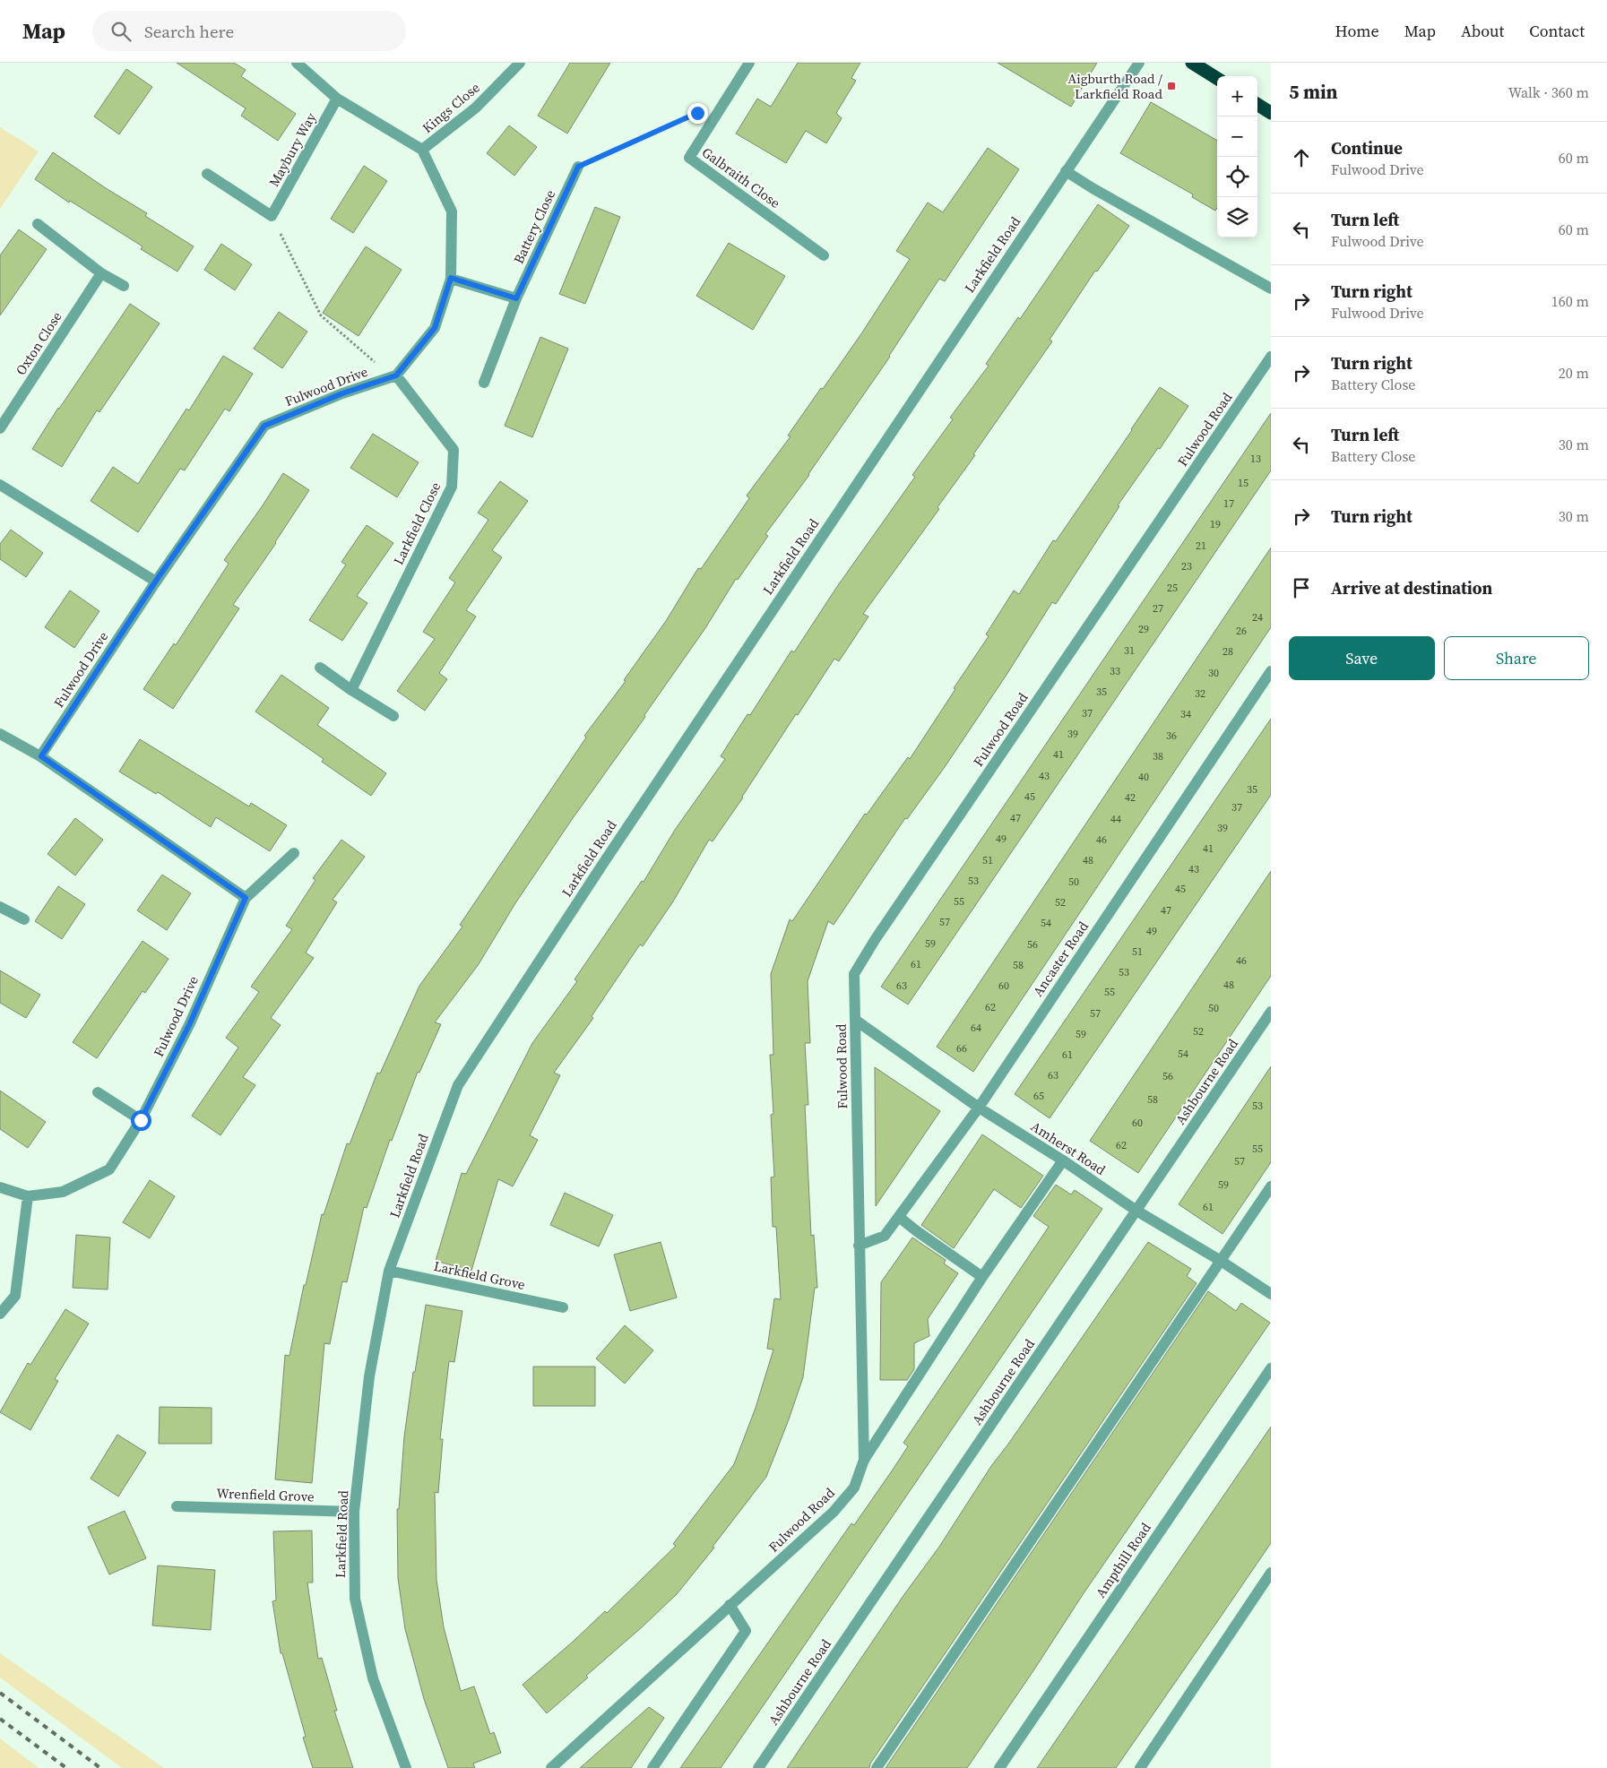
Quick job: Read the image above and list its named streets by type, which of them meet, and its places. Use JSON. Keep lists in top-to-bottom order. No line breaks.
{"streets":{"street":["Kings Close","Maybury Way","Galbraith Close","Battery Close","Larkfield Road","Oxton Close","Fulwood Drive","Fulwood Road","Larkfield Close","Ancaster Road","Ashbourne Road","Amherst Road","Larkfield Grove","Wrenfield Grove","Ampthill Road"]},"crossings":[["Larkfield Road","Larkfield Grove"],["Larkfield Road","Wrenfield Grove"],["Fulwood Drive","Larkfield Close"],["Fulwood Road","Ancaster Road"],["Fulwood Road","Amherst Road"],["Ancaster Road","Amherst Road"],["Ashbourne Road","Amherst Road"]],"places":{"transit":["Aigburth Road / Larkfield Road"]},"house_numbers":["13","15","17","19","21","23","25","27","24","29","26","31","28","33","30","35","32","37","34","39","36","41","38","43","40","35","45","42","37","47","44","39","49","46","41","51","48","43","53","50","45","55","52","47","57","54","49","59","56","51","46","61","58","53","48","63","60","55","62","50","57","64","52","59","66","54","61","63","56","65","58","53","60","62","55","57","59","61"],"page":{"header":"Map","search":"Search here","nav":["Home","Map","About","Contact"],"heading":["5 min","Walk · 360 m"],"map_buttons":["+","−"],"list":[["Continue","Fulwood Drive","60 m"],["Turn left","Fulwood Drive","60 m"],["Turn right","Fulwood Drive","160 m"],["Turn right","Battery Close","20 m"],["Turn left","Battery Close","30 m"],["Turn right","30 m"],"Arrive at destination"],"buttons":["Save","Share"]}}
